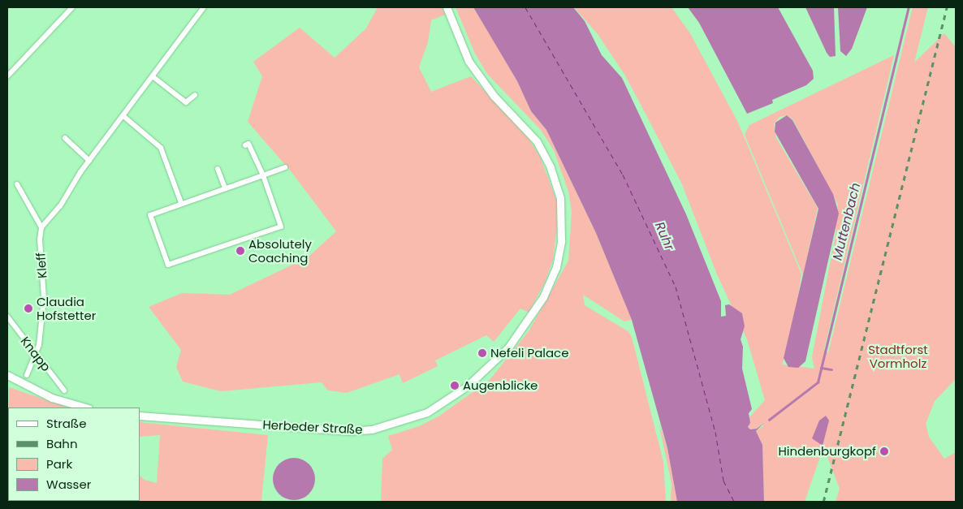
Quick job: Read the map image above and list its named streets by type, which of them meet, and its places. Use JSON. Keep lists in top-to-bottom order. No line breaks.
{"streets":{"main road":["Herbeder Straße"],"street":["Kleff","Knapp"]},"crossings":[["Kleff","Knapp"]],"water":["Muttenbach","Ruhr"],"parks":["Stadtforst Vormholz"],"places":["Absolutely Coaching","Claudia Hofstetter","Nefeli Palace","Augenblicke","Hindenburgkopf"],"legend":["Straße","Bahn","Park","Wasser"]}
